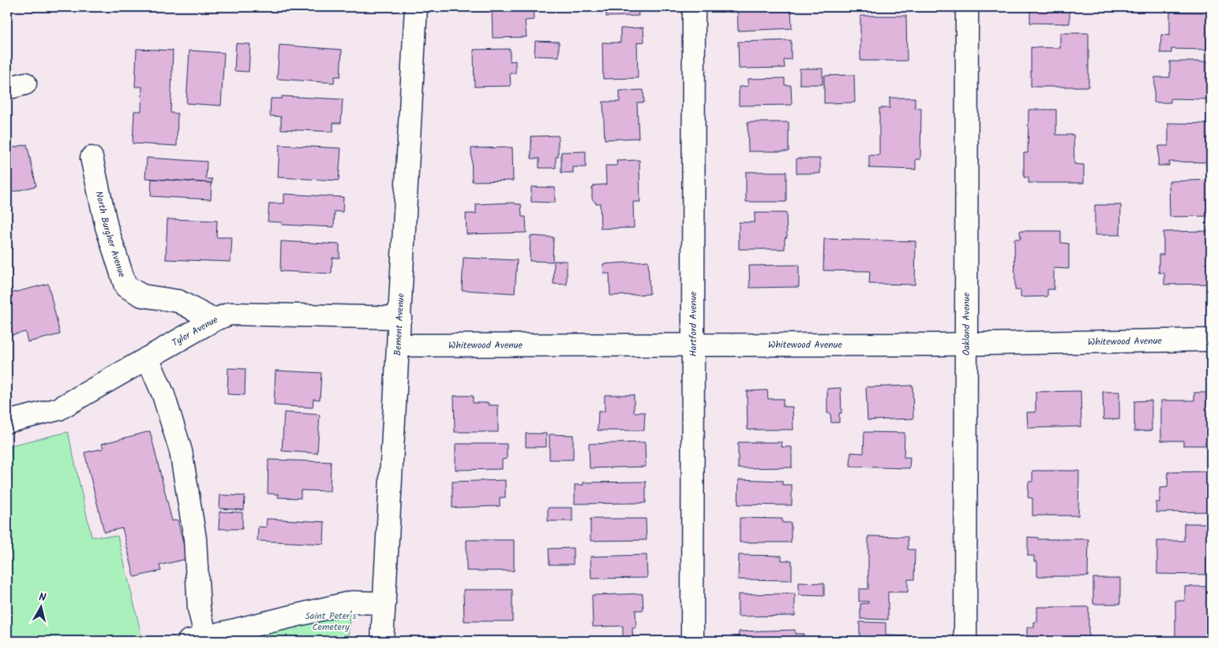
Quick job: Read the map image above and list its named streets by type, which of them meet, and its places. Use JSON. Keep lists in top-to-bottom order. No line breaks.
{"streets":{"street":["North Burgher Avenue","Bement Avenue","Hartford Avenue","Oakland Avenue","Tyler Avenue","Whitewood Avenue"]},"crossings":[["North Burgher Avenue","Tyler Avenue"],["Bement Avenue","Tyler Avenue"],["Bement Avenue","Whitewood Avenue"],["Hartford Avenue","Whitewood Avenue"],["Oakland Avenue","Whitewood Avenue"]],"parks":["Saint Peter’s Cemetery"],"north":"top"}
